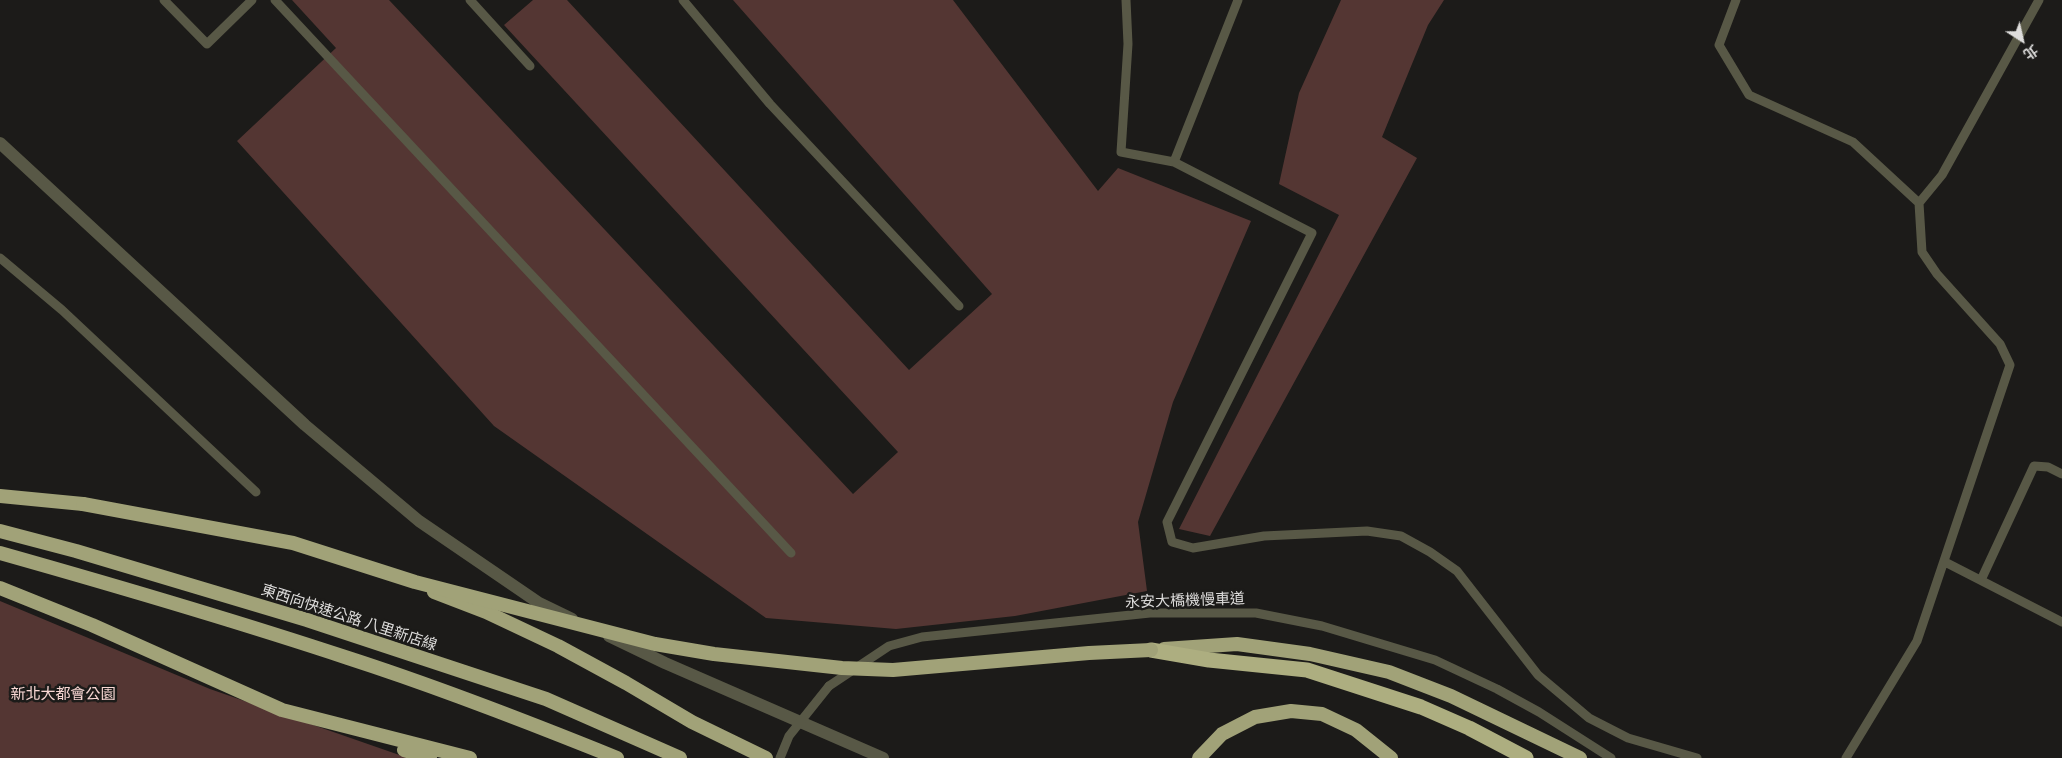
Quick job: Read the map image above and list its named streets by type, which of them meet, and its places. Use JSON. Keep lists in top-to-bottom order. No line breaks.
{"streets":{"highway":["東西向快速公路 八里新店線"],"lane":["永安大橋機慢車道"]},"parks":["新北大都會公園"],"north":"bottom right"}
